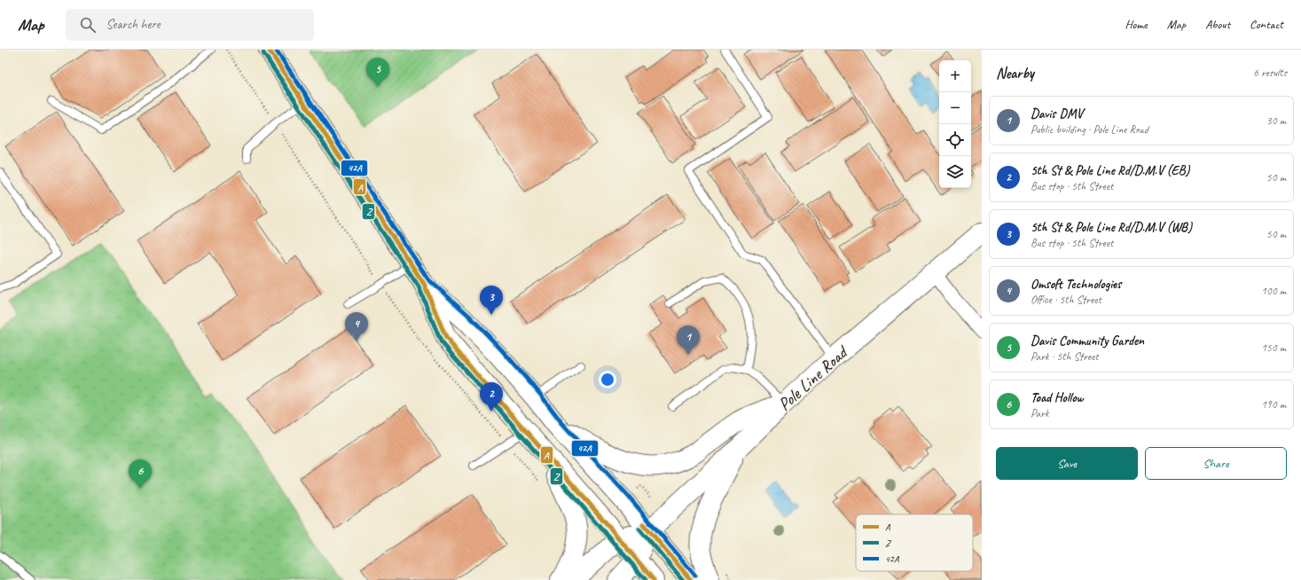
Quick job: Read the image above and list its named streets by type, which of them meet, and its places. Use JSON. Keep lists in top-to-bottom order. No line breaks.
{"streets":{"main road":["Pole Line Road"]},"lines":["transit line A","transit line 42A","transit line Z"],"legend":["A","Z","42A"],"page":{"header":"Map","search":"Search here","nav":["Home","Map","About","Contact"],"heading":["Nearby","6 results"],"pins":["5","3","4","1","2","6"],"map_buttons":["+","−"],"list":[{"mark":"1","name":"Davis DMV","note":"Public building · Pole Line Road","value":"30 m"},{"mark":"2","name":"5th St & Pole Line Rd/D.M.V (EB)","note":"Bus stop · 5th Street","value":"50 m"},{"mark":"3","name":"5th St & Pole Line Rd/D.M.V (WB)","note":"Bus stop · 5th Street","value":"50 m"},{"mark":"4","name":"Omsoft Technologies","note":"Office · 5th Street","value":"100 m"},{"mark":"5","name":"Davis Community Garden","note":"Park · 5th Street","value":"150 m"},{"mark":"6","name":"Toad Hollow","note":"Park","value":"190 m"}],"buttons":["Save","Share"]}}
